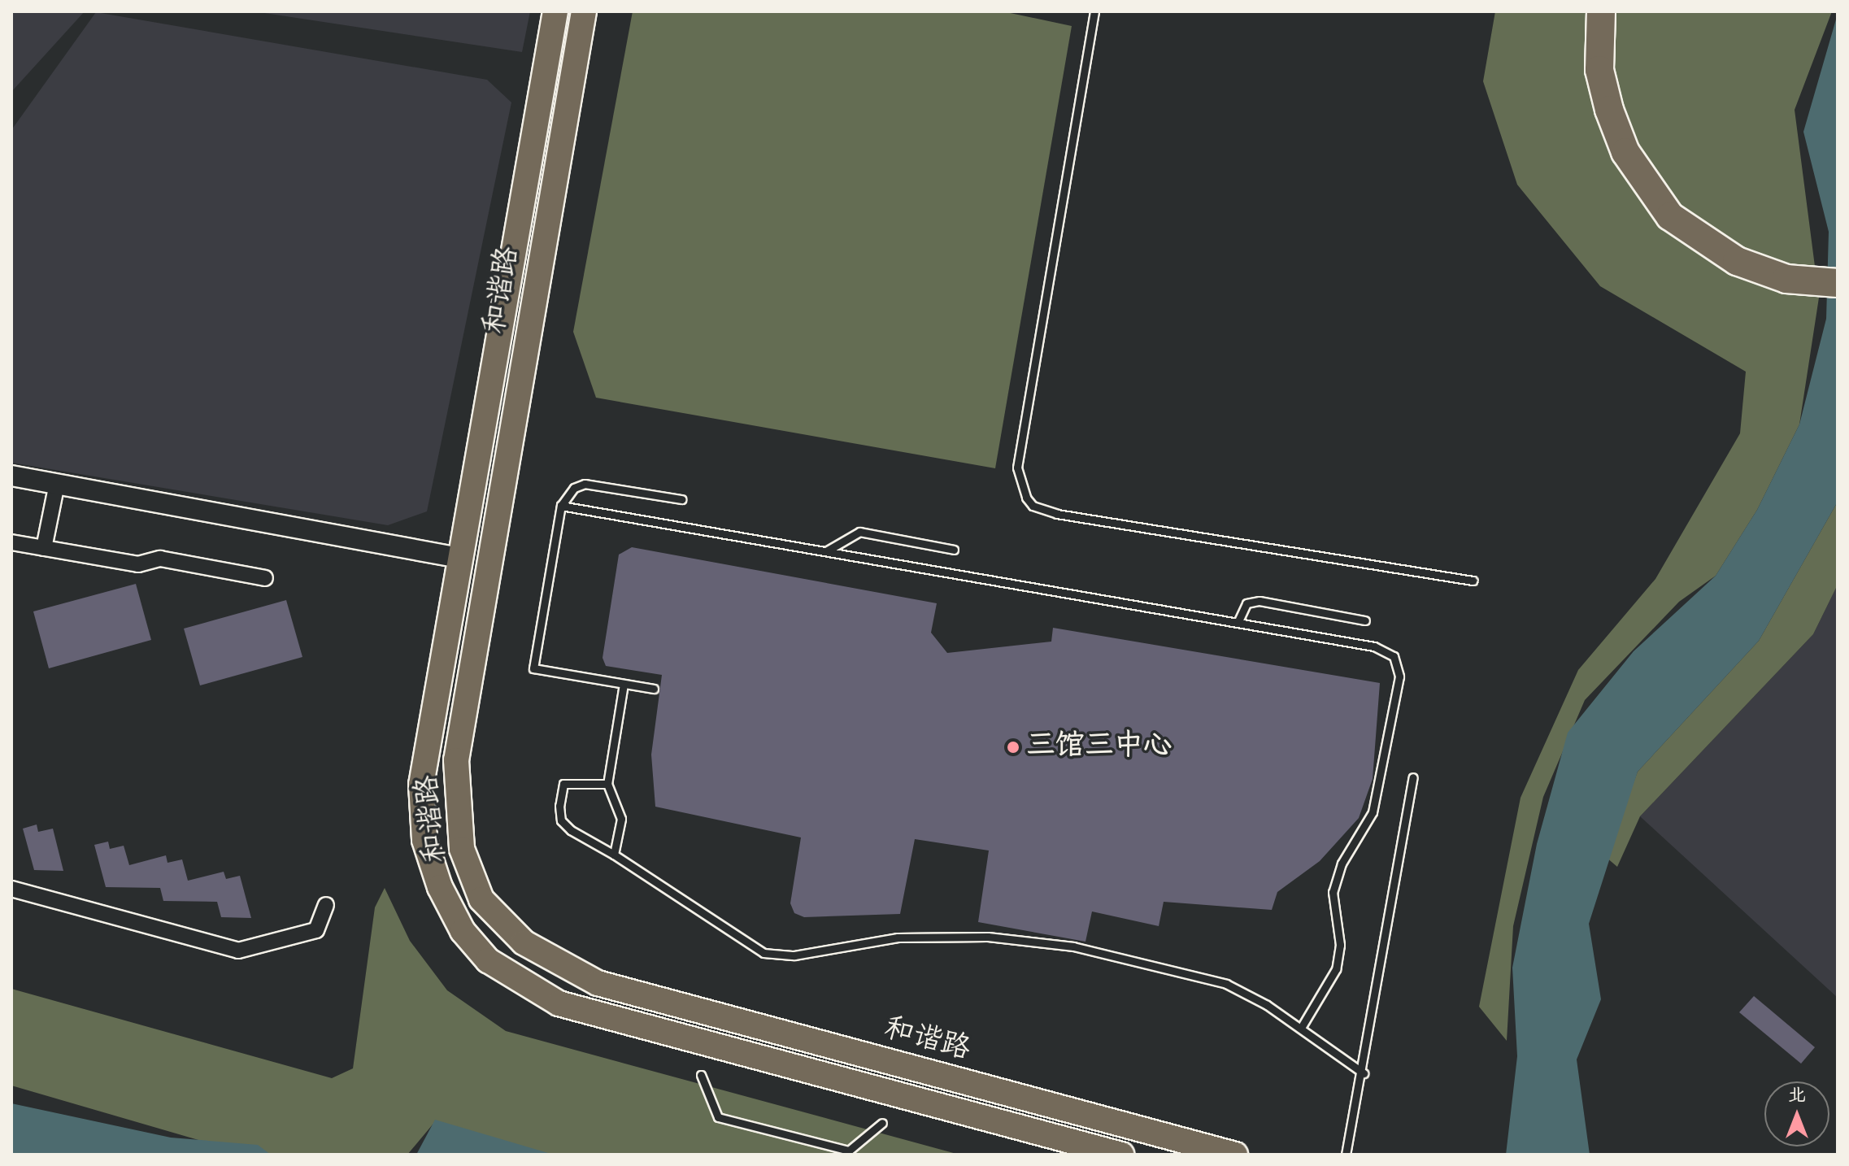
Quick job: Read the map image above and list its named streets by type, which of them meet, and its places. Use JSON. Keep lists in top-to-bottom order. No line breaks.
{"streets":{"main road":["和谐路"]},"places":["三馆三中心"],"north":"top"}
